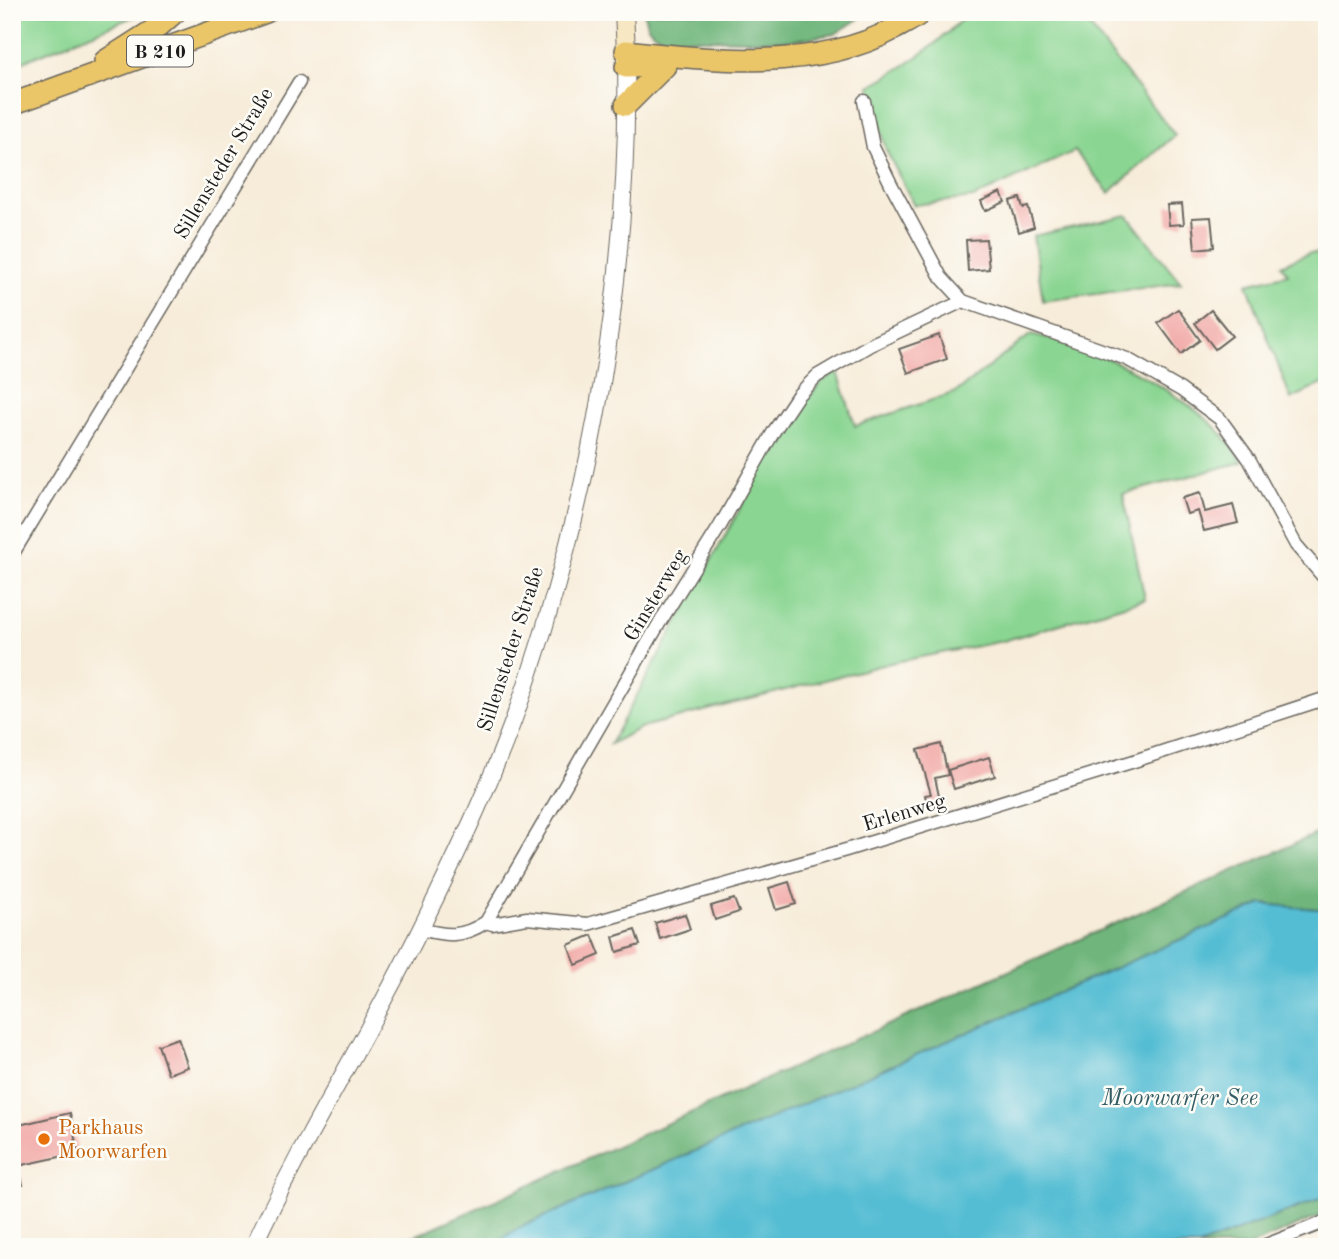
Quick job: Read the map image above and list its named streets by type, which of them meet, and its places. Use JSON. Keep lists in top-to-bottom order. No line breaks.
{"streets":{"highway":["B 210"],"main road":["Sillensteder Straße"],"street":["Ginsterweg","Erlenweg"]},"crossings":[["Ginsterweg","Erlenweg"]],"water":["Moorwarfer See"],"places":["Parkhaus Moorwarfen"]}
